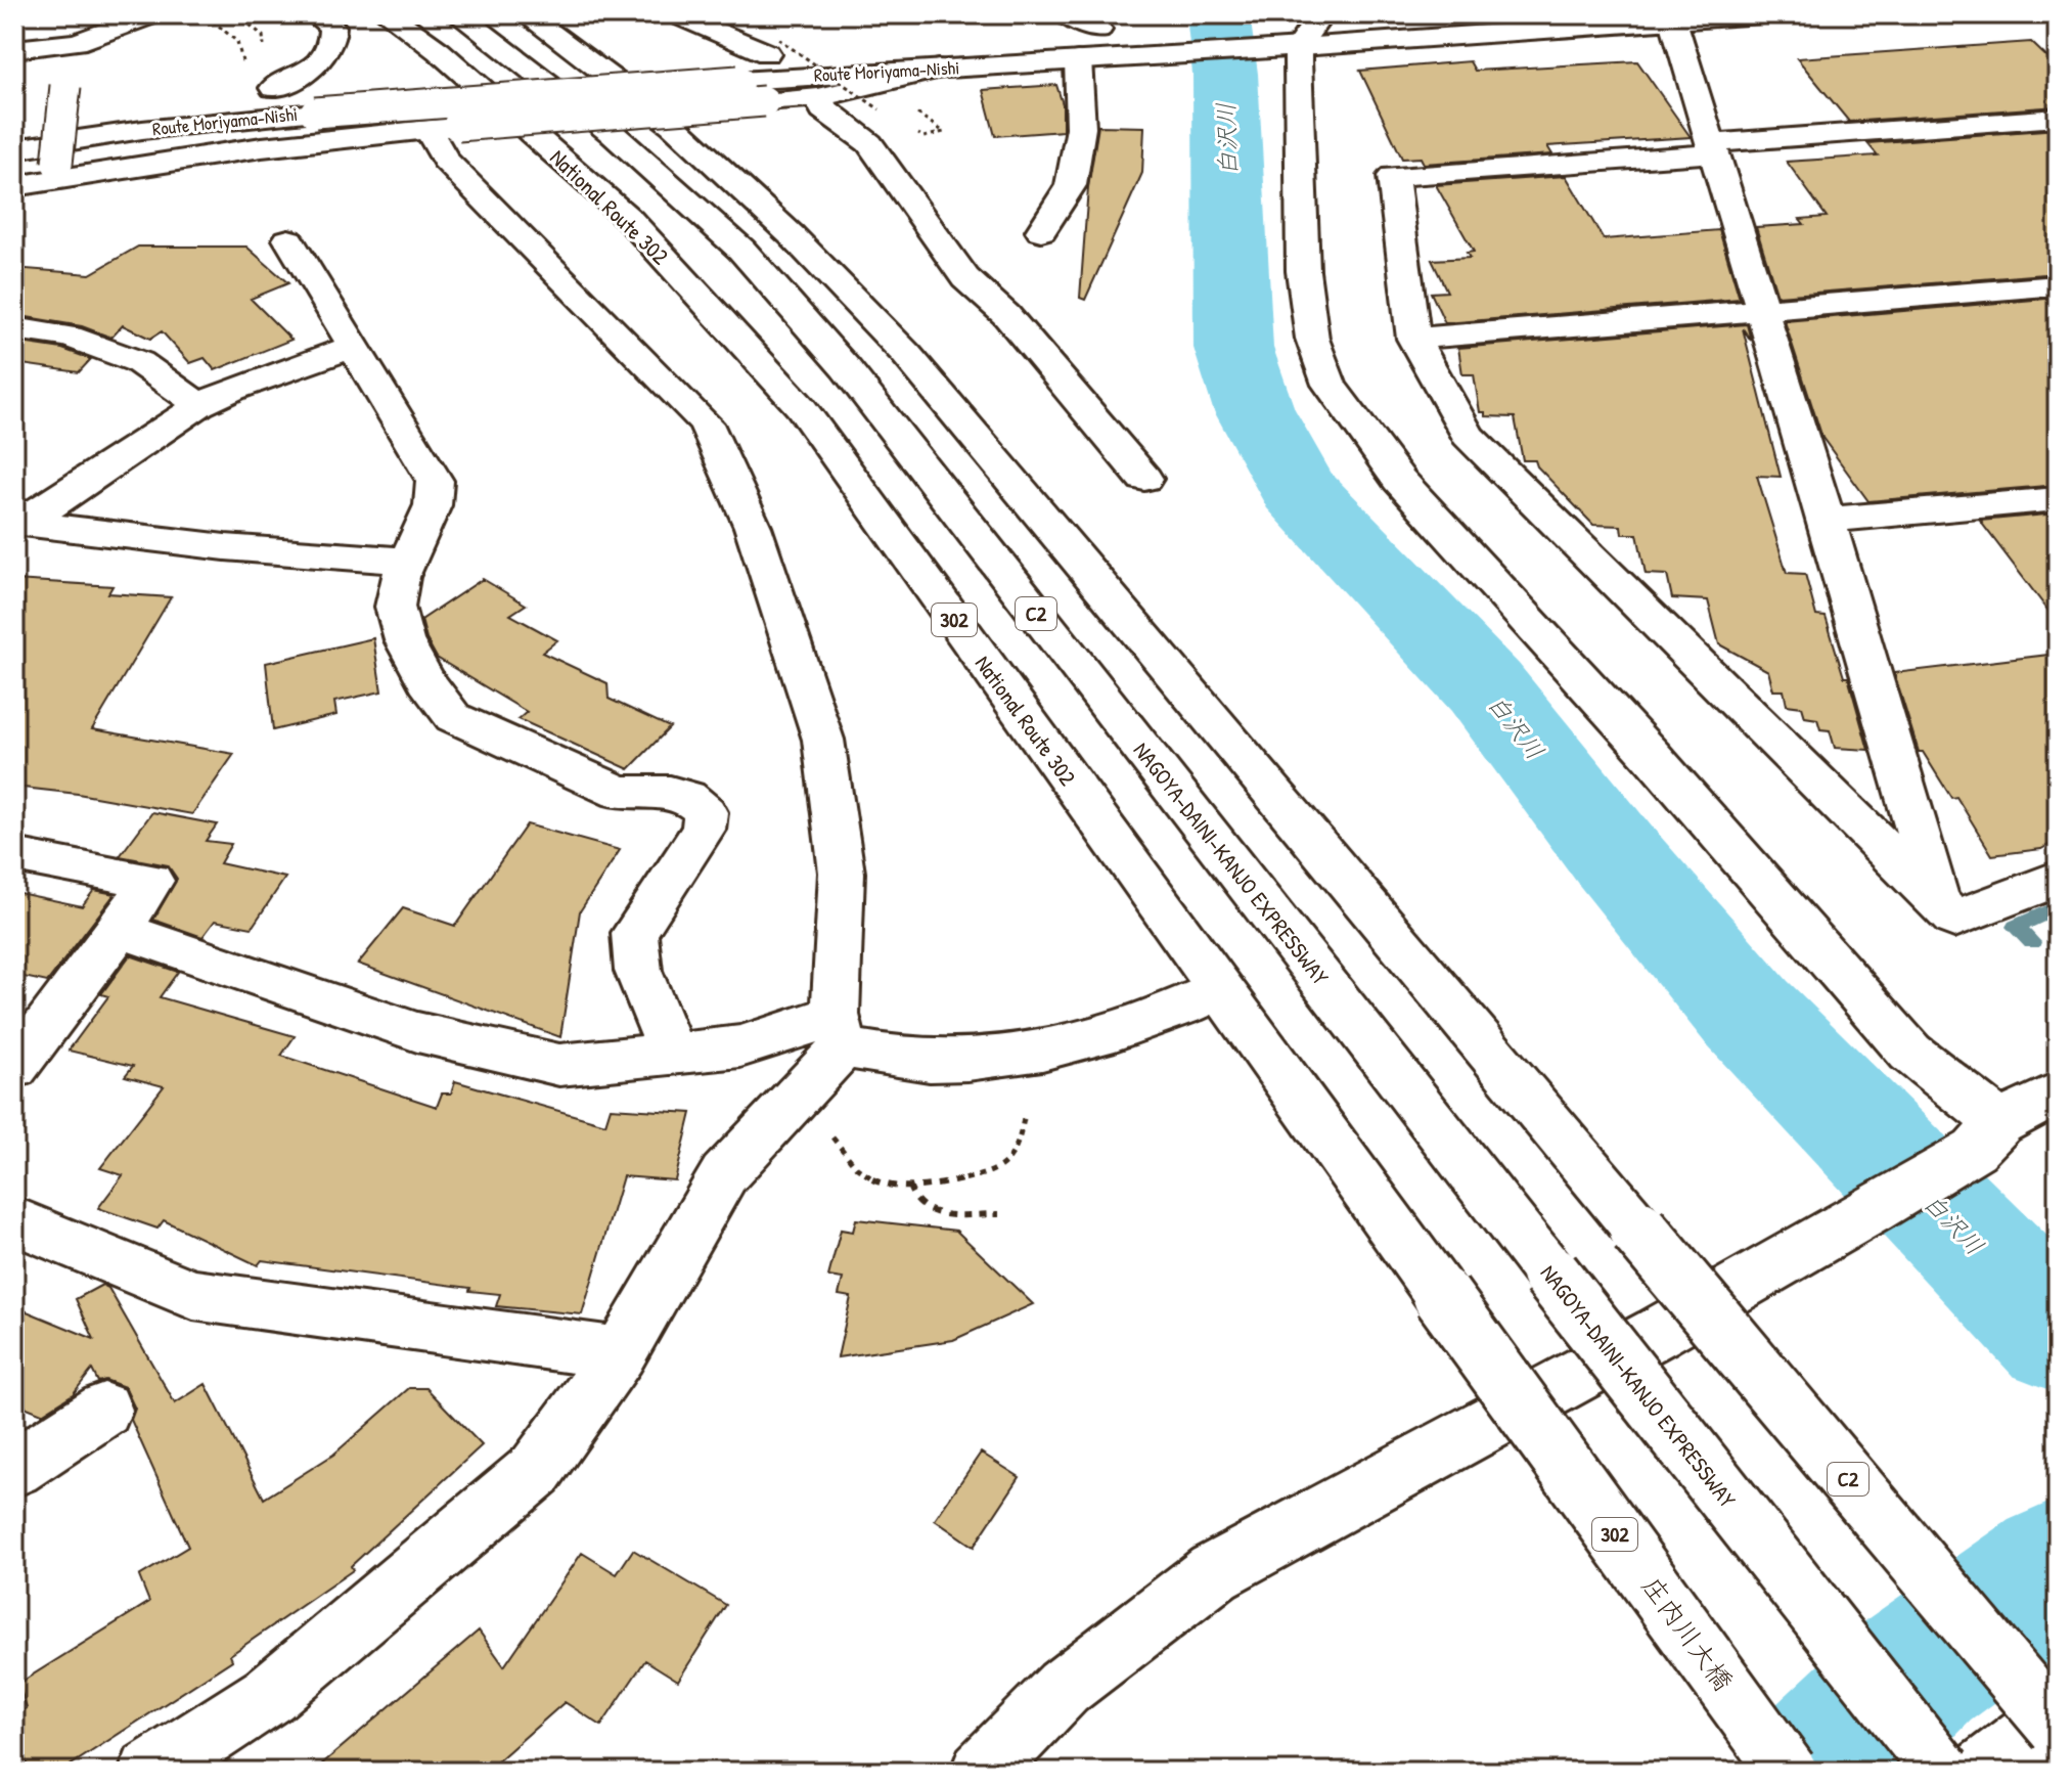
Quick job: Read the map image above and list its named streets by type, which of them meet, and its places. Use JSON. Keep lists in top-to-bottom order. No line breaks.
{"streets":{"main road":["Route Moriyama-Nishi","National Route 302","C2","302","NAGOYA-DAINI-KANJO EXPRESSWAY","庄内川大橋"]},"crossings":[["National Route 302","庄内川大橋"]],"water":["白沢川"]}
